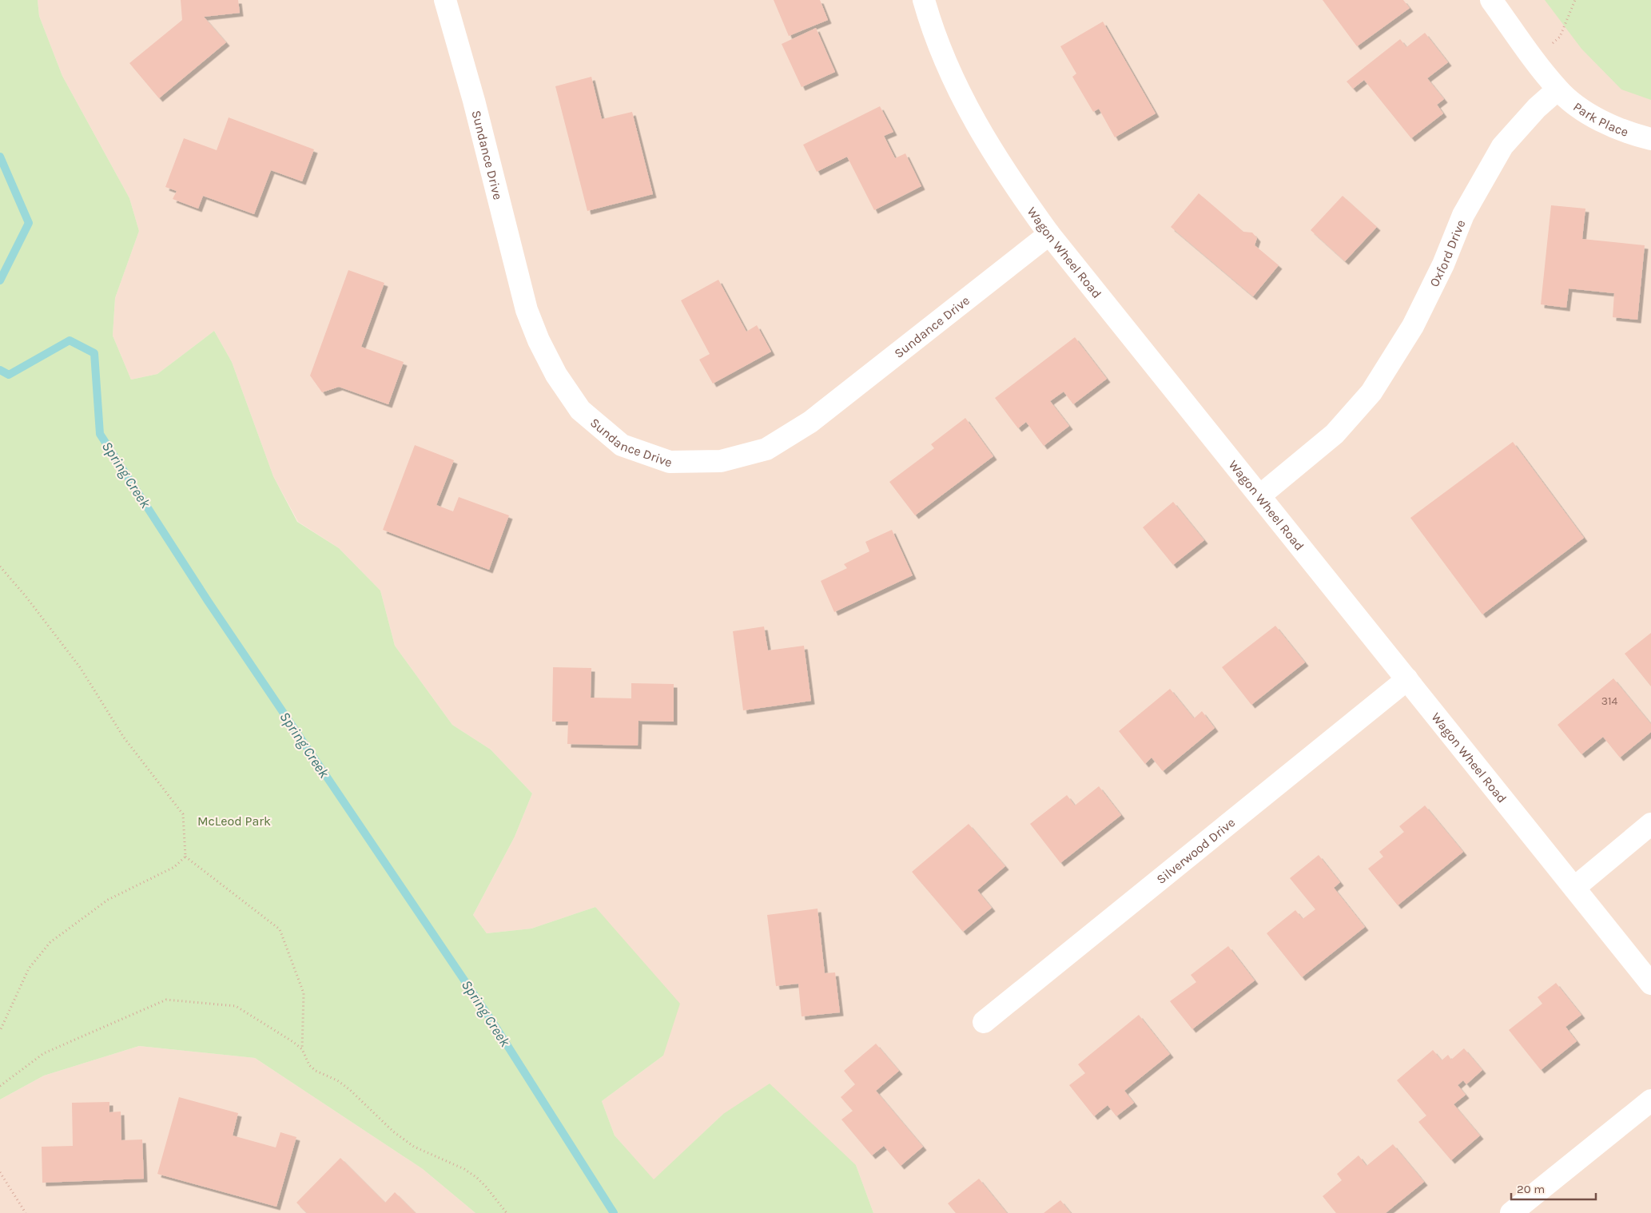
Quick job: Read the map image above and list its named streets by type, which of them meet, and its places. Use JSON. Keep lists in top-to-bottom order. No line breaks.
{"streets":{"street":["Park Place","Sundance Drive","Wagon Wheel Road","Oxford Drive","Silverwood Drive"]},"crossings":[["Park Place","Oxford Drive"],["Sundance Drive","Wagon Wheel Road"],["Wagon Wheel Road","Oxford Drive"],["Wagon Wheel Road","Silverwood Drive"]],"water":["Spring Creek"],"parks":["McLeod Park"],"house_numbers":["314"],"scale_bar":"20 m"}
